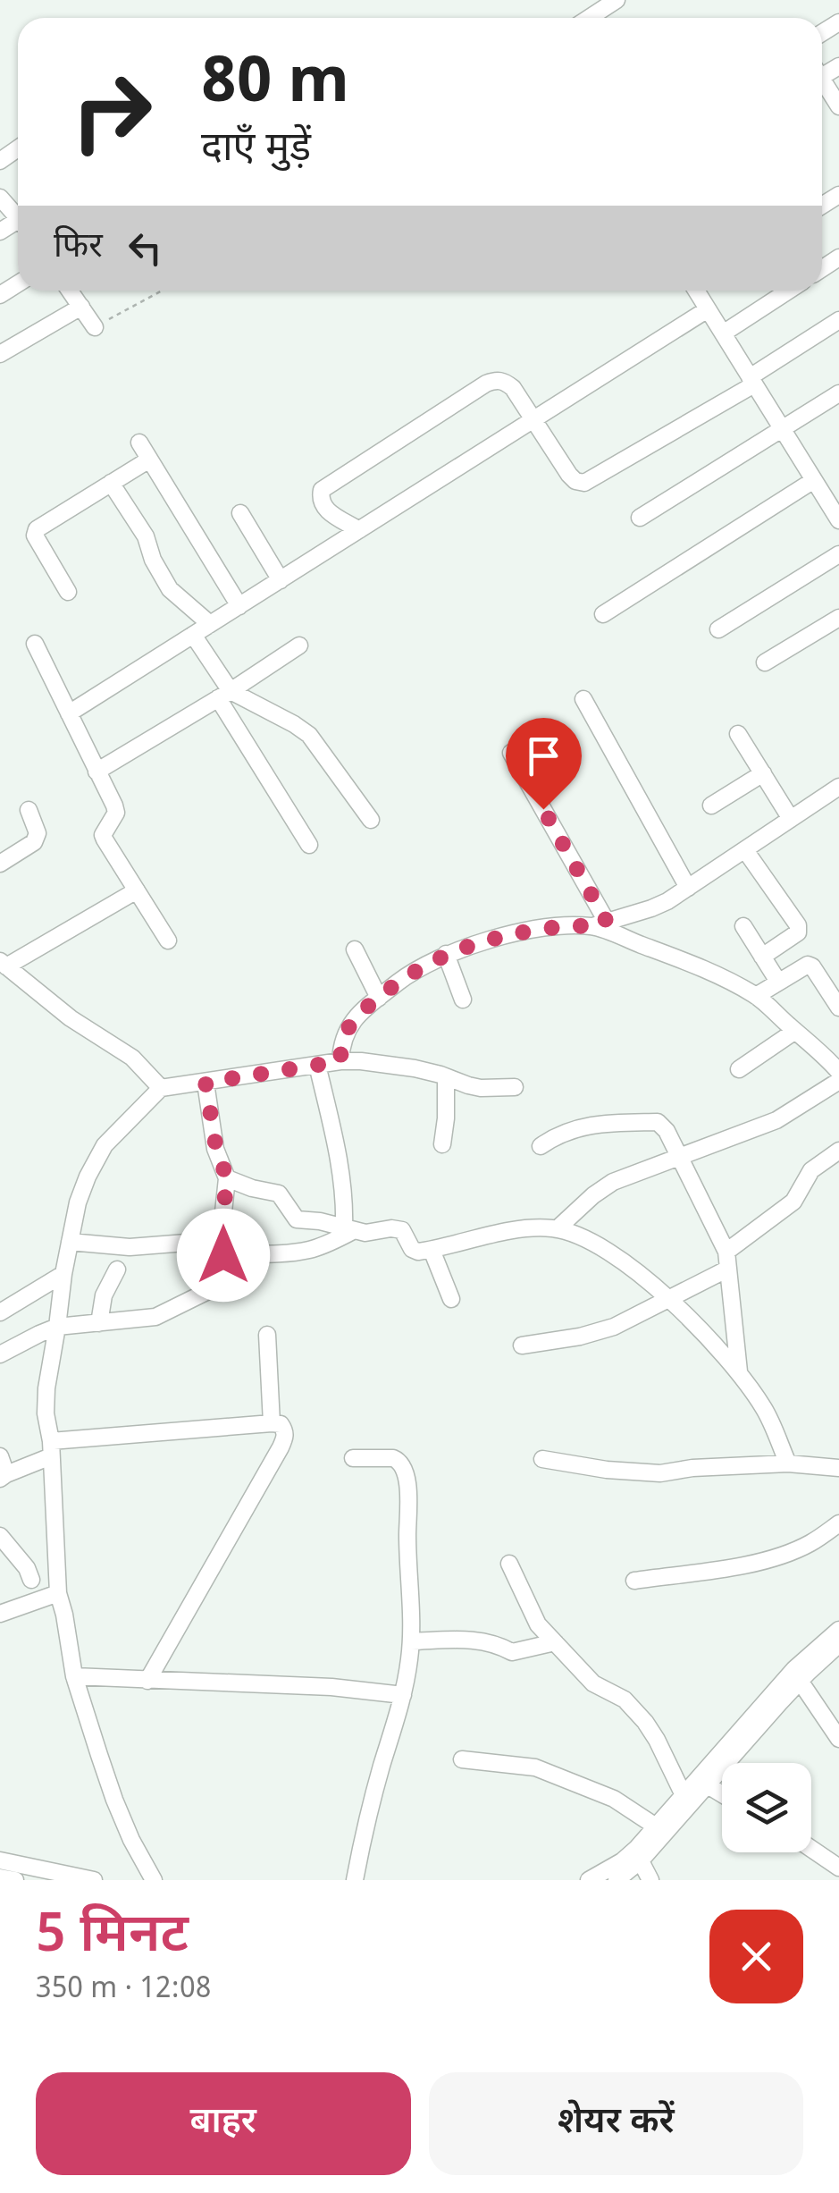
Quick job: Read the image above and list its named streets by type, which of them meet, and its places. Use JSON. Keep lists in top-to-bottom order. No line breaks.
{"page":{"turn":["80 m","दाएँ मुड़ें"],"then":"फिर","heading":["5 मिनट","350 m · 12:08"],"buttons":["बाहर","शेयर करें"]}}
